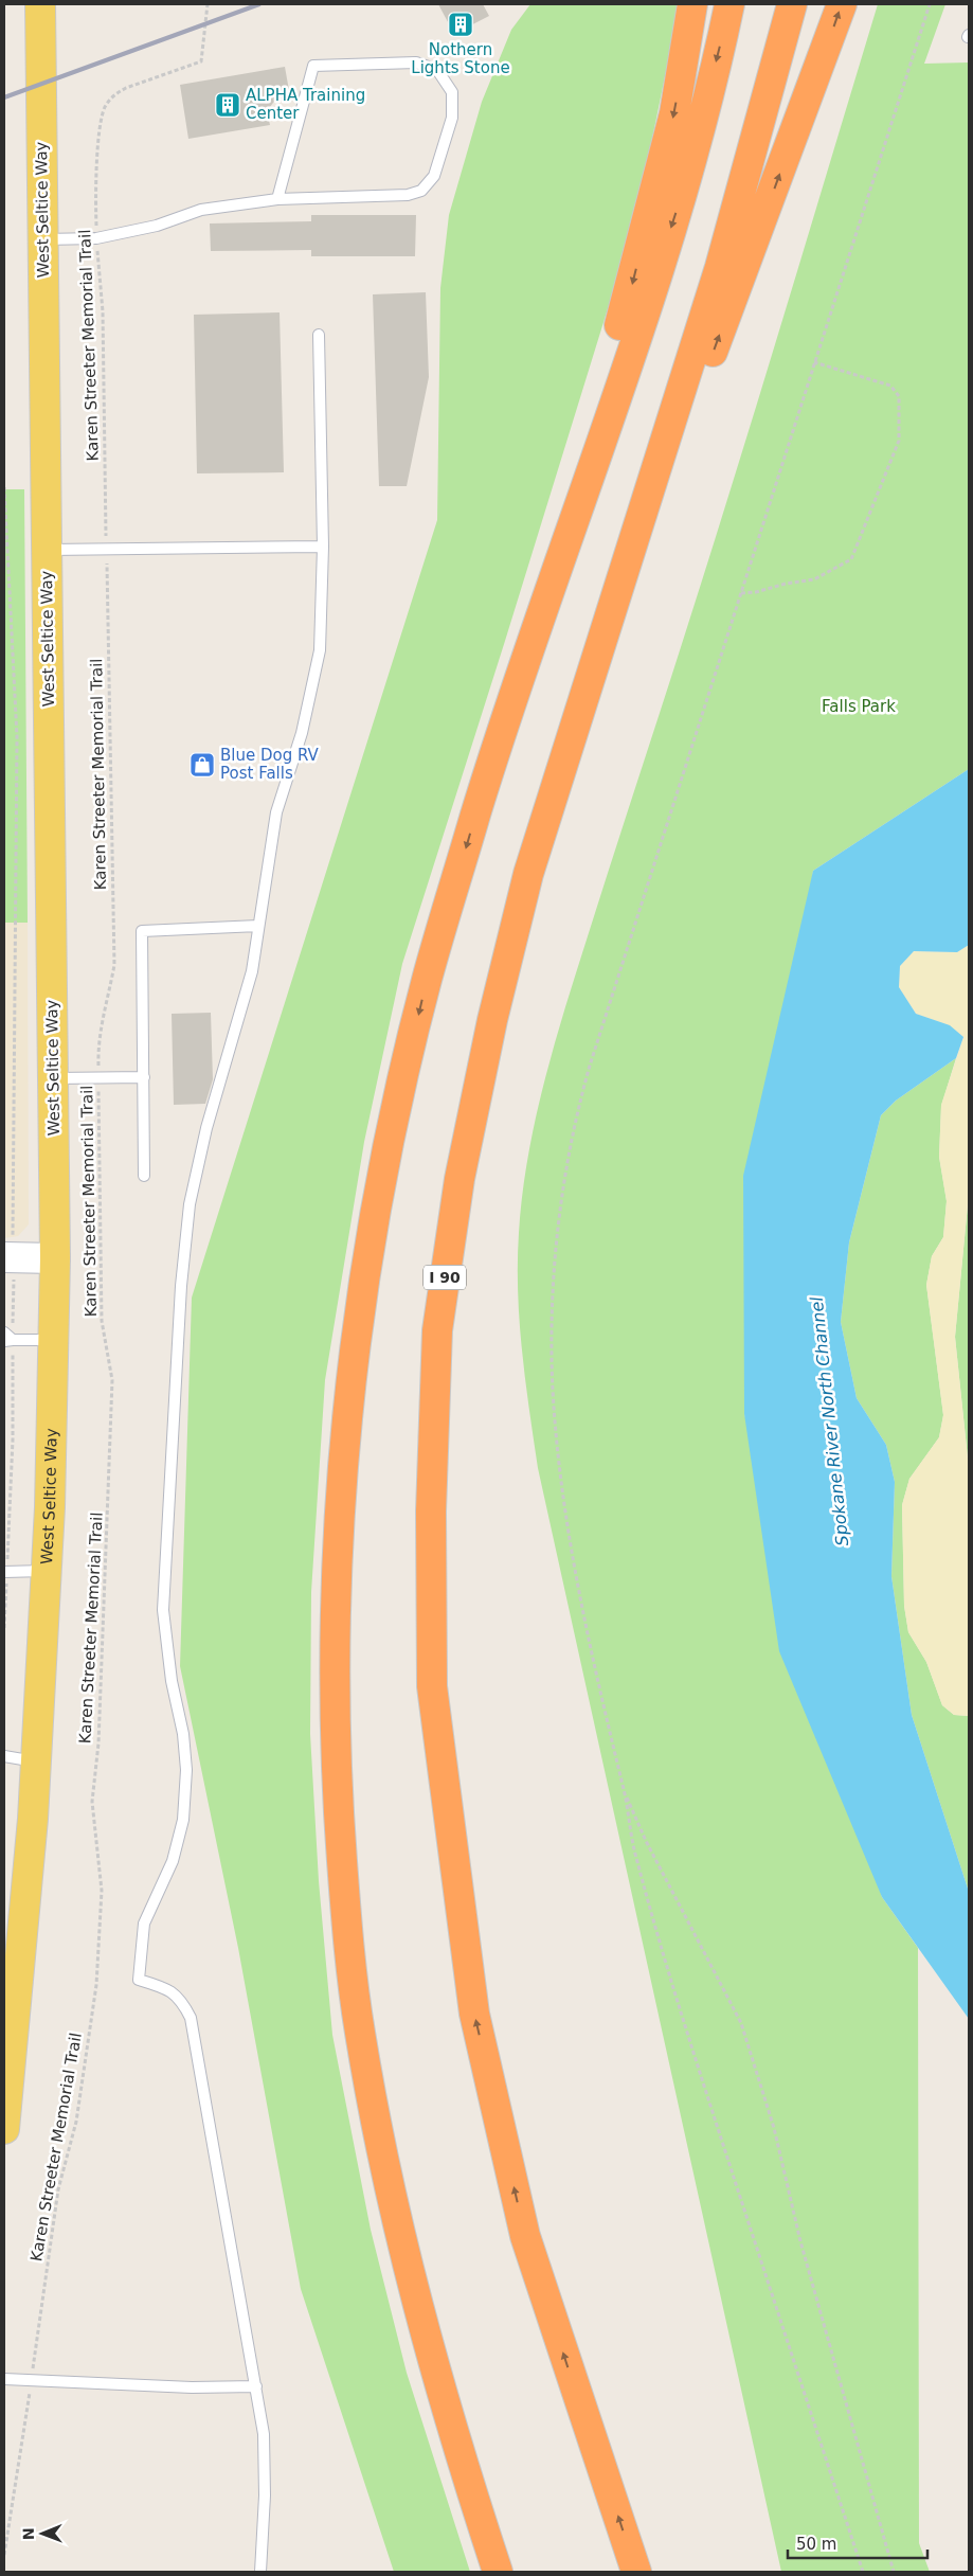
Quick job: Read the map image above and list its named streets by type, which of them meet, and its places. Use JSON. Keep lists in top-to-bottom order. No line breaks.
{"streets":{"highway":["I 90"],"main road":["West Seltice Way"],"path":["Karen Streeter Memorial Trail"]},"water":["Spokane River North Channel"],"parks":["Falls Park"],"places":{"building":["Nothern Lights Stone","ALPHA Training Center"],"shop":["Blue Dog RV Post Falls"]},"scale_bar":"50 m","north":"left"}
